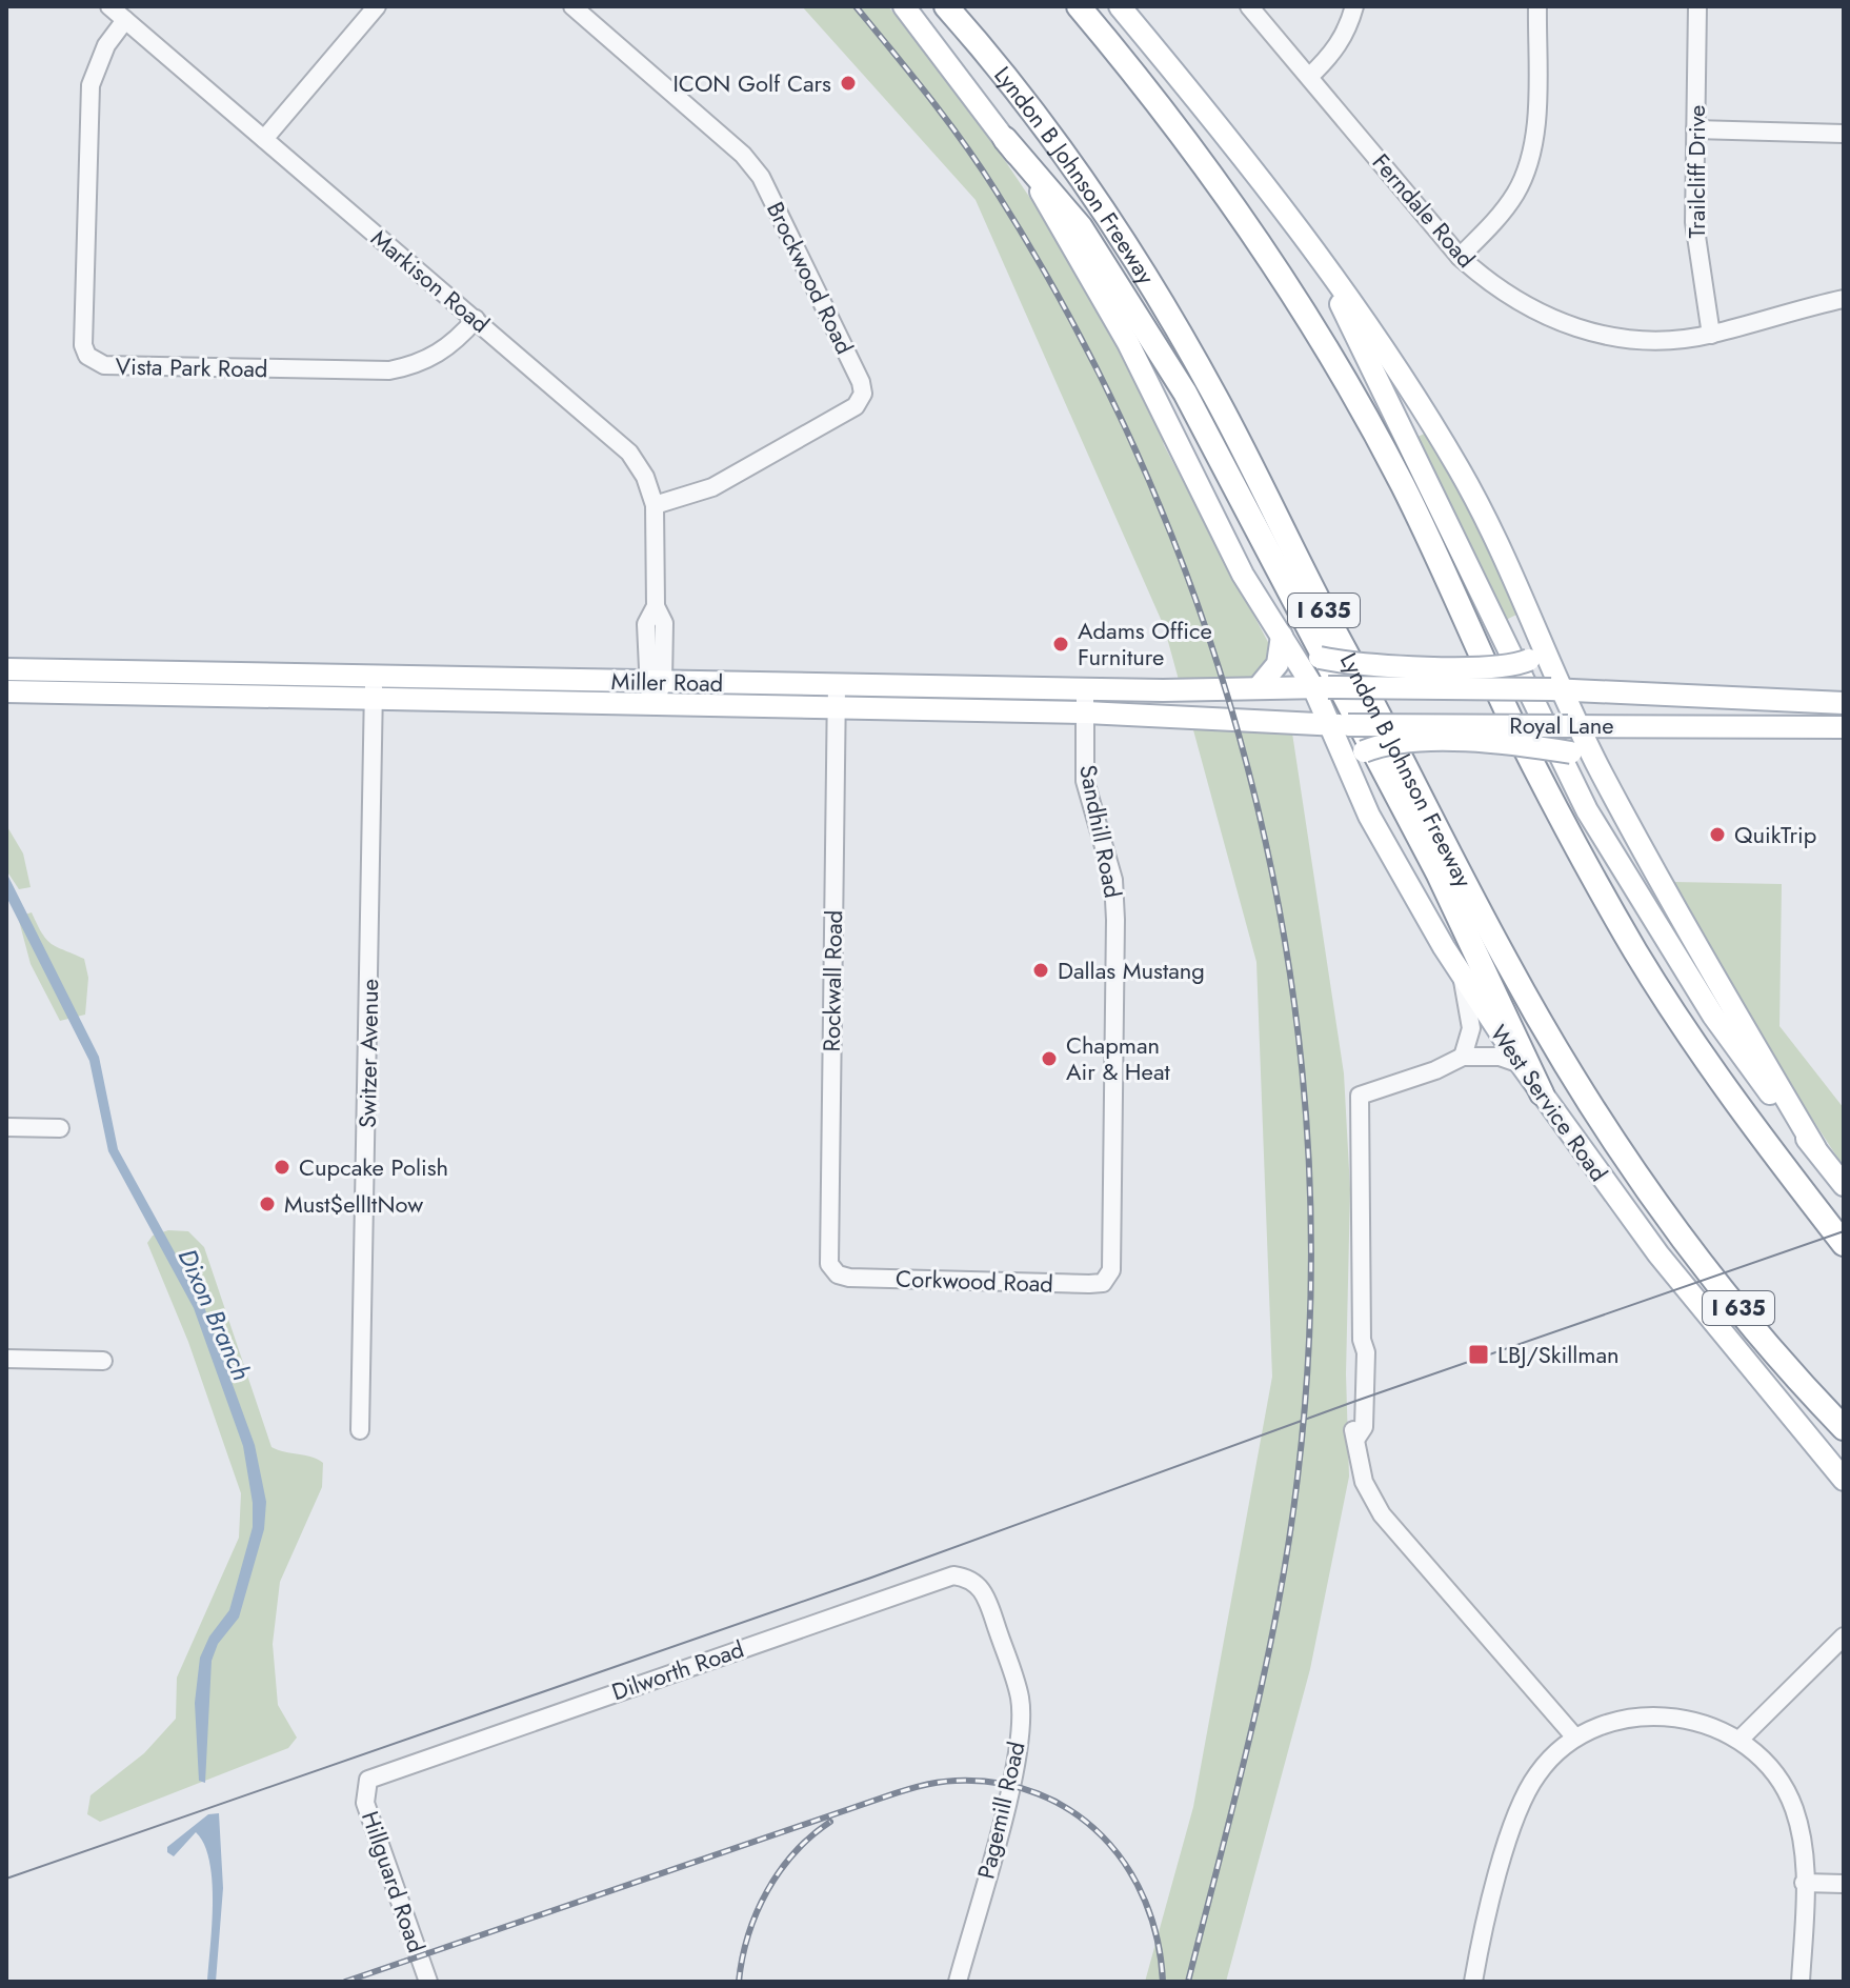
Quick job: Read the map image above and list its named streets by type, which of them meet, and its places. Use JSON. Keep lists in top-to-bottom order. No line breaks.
{"streets":{"highway":["Lyndon B Johnson Freeway","I 635"],"main road":["Miller Road","Royal Lane","West Service Road"],"street":["Trailcliff Drive","Ferndale Road","Brockwood Road","Markison Road","Vista Park Road","Sandhill Road","Rockwall Road","Switzer Avenue","Corkwood Road","Dilworth Road","Pagemill Road","Hillguard Road"]},"crossings":[["Trailcliff Drive","Ferndale Road"],["Brockwood Road","Markison Road"],["Markison Road","Vista Park Road"],["Markison Road","Miller Road"],["Miller Road","Royal Lane"],["Miller Road","Sandhill Road"],["Miller Road","Rockwall Road"],["Miller Road","Switzer Avenue"],["Miller Road","West Service Road"],["Royal Lane","West Service Road"],["Sandhill Road","Corkwood Road"],["Rockwall Road","Corkwood Road"],["Dilworth Road","Pagemill Road"],["Dilworth Road","Hillguard Road"]],"water":["Dixon Branch"],"places":{"other":["ICON Golf Cars","Adams Office Furniture","QuikTrip","Dallas Mustang","Chapman Air & Heat","Cupcake Polish","Must$ellItNow"],"transit":["LBJ/Skillman"]}}
